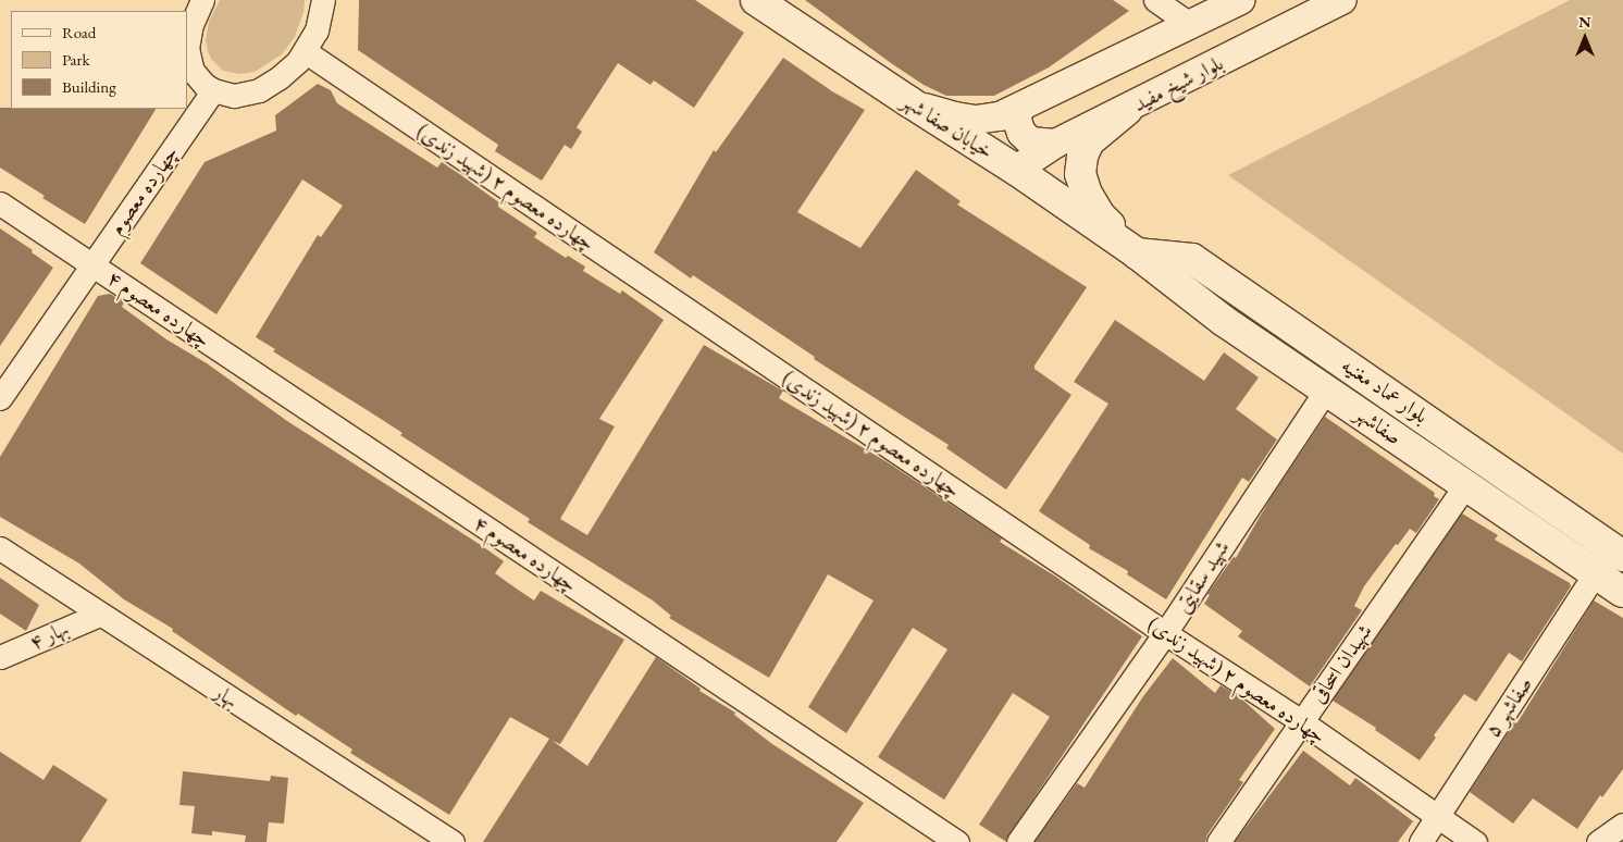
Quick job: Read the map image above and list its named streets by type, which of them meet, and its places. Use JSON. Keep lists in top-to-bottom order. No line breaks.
{"streets":{"main road":["خیابان صفا شهر","بلوار عماد مغنیه","صفاشهر"],"street":["بلوار شیخ مفید","چهارده معصوم ۲ (شهید زندی)","چهارده معصوم","چهارده معصوم ۴","شهید سقایتی","بهار ۴","شهیدان اسحاقی","بهار","صفاشهر ۵"]},"crossings":[["بلوار شیخ مفید","خیابان صفا شهر"],["خیابان صفا شهر","بلوار عماد مغنیه"],["خیابان صفا شهر","صفاشهر"],["چهارده معصوم ۲ (شهید زندی)","شهید سقایتی"],["چهارده معصوم ۲ (شهید زندی)","شهیدان اسحاقی"],["چهارده معصوم ۲ (شهید زندی)","صفاشهر ۵"],["چهارده معصوم","چهارده معصوم ۴"],["بلوار عماد مغنیه","صفاشهر"],["صفاشهر","شهید سقایتی"],["صفاشهر","شهیدان اسحاقی"],["صفاشهر","صفاشهر ۵"],["بهار ۴","بهار"]],"legend":["Road","Park","Building"],"north":"top"}
